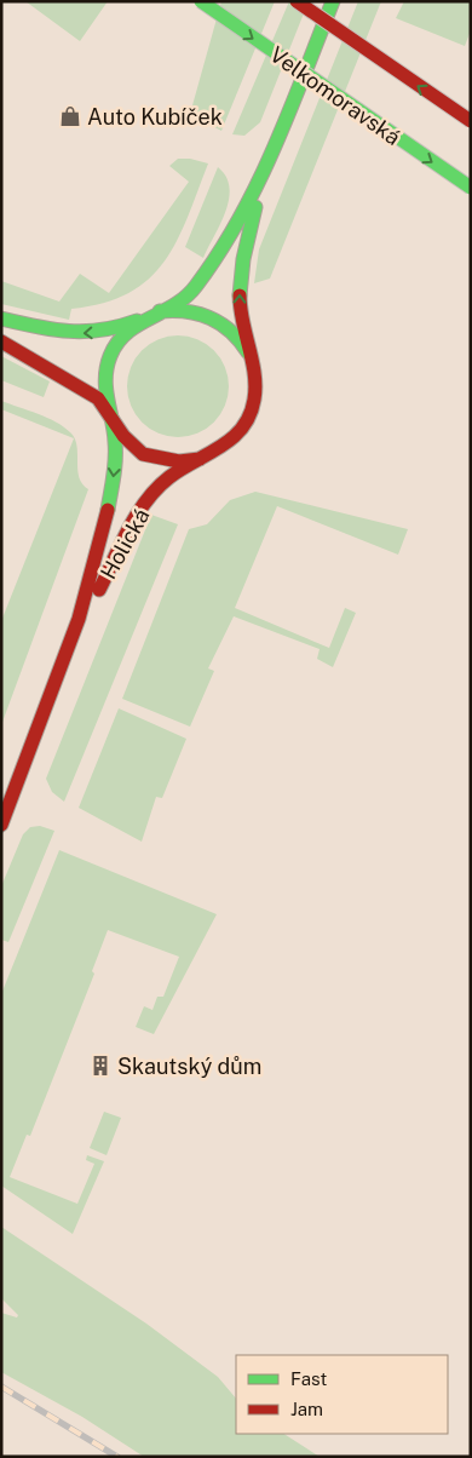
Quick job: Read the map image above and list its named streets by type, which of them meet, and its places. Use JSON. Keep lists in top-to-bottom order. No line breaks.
{"streets":{"street":["Velkomoravská","Holická"]},"places":{"shop":["Auto Kubíček"],"building":["Skautský dům"]},"legend":["Fast","Jam"]}
